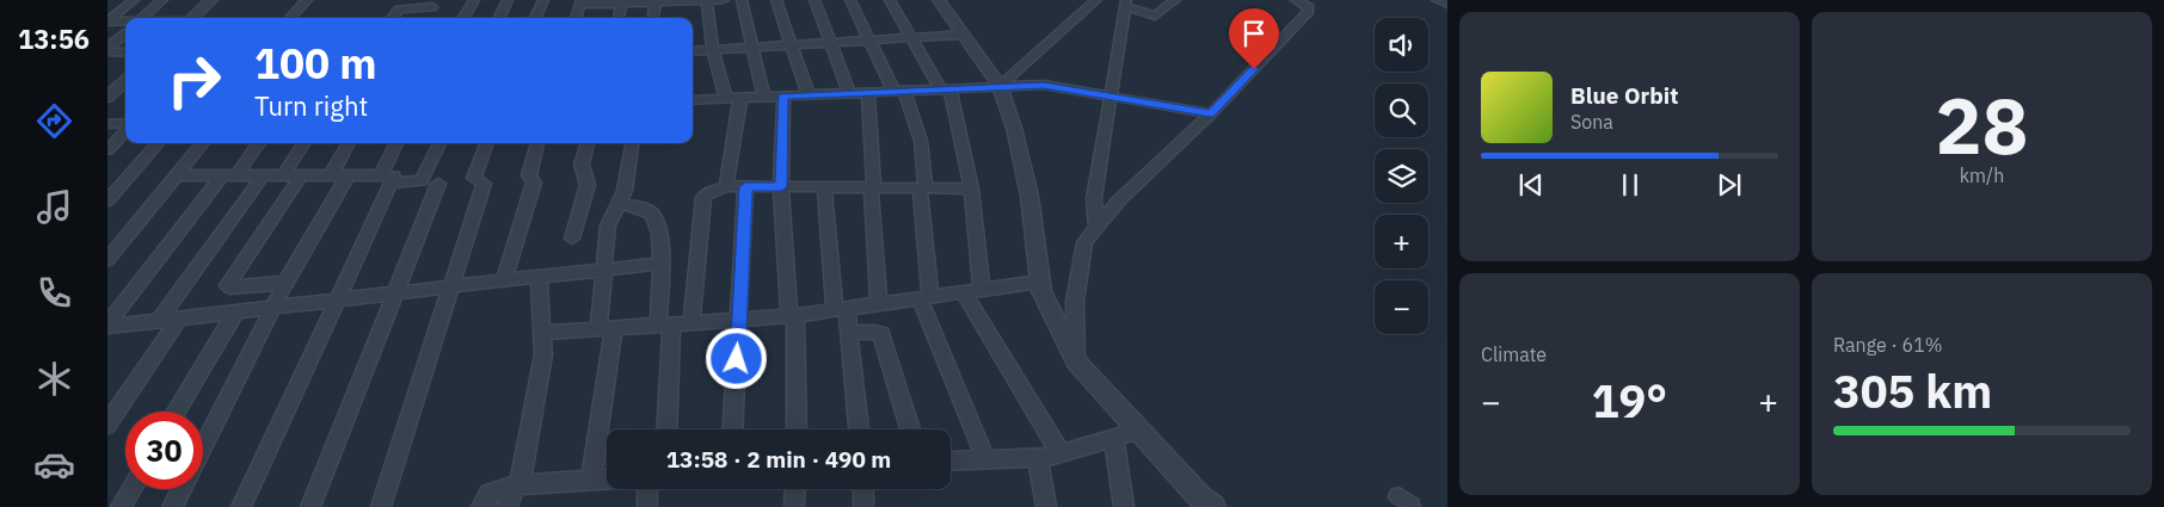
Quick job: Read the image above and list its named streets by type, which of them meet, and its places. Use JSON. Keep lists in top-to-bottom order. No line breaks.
{"page":{"tabs":"13:56","tile":[["28","km/h"],"Climate",["Range · 61%","305 km"]],"map_buttons":["+","−"],"turn":["100 m","Turn right"],"song":["Blue Orbit","Sona"],"heat":["−","19°","+"],"limit":"30","trip":"13:58 · 2 min · 490 m"}}
